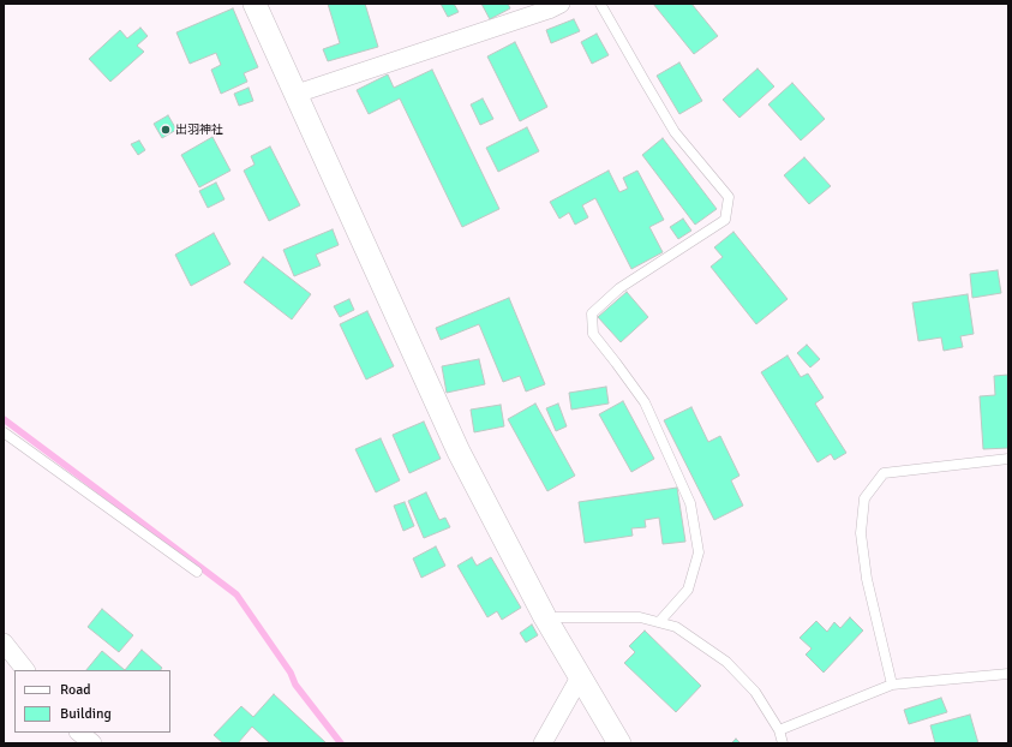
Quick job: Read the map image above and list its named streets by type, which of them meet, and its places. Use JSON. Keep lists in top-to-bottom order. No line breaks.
{"places":["出羽神社"],"legend":["Road","Building"]}
